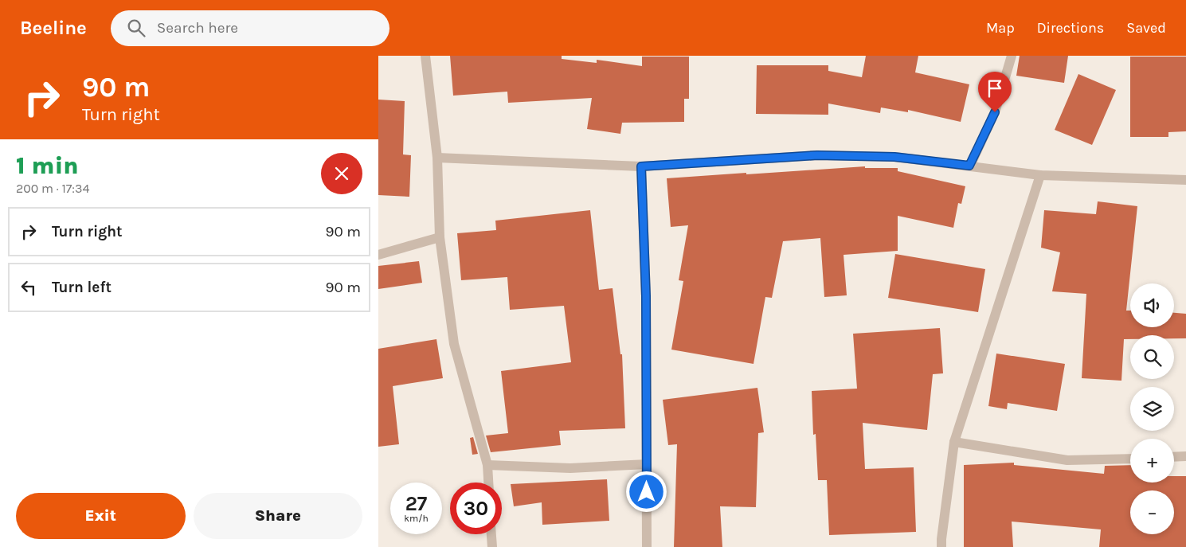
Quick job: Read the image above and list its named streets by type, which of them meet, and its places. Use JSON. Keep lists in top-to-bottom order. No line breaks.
{"page":{"header":"Beeline","search":"Search here","nav":["Map","Directions","Saved"],"turn":["90 m","Turn right"],"heading":["1 min","200 m · 17:34"],"list":[{"name":"Turn right","value":"90 m"},{"name":"Turn left","value":"90 m"}],"map_buttons":["+","−"],"speed":"27 km/h","limit":"30","buttons":["Exit","Share"]}}
